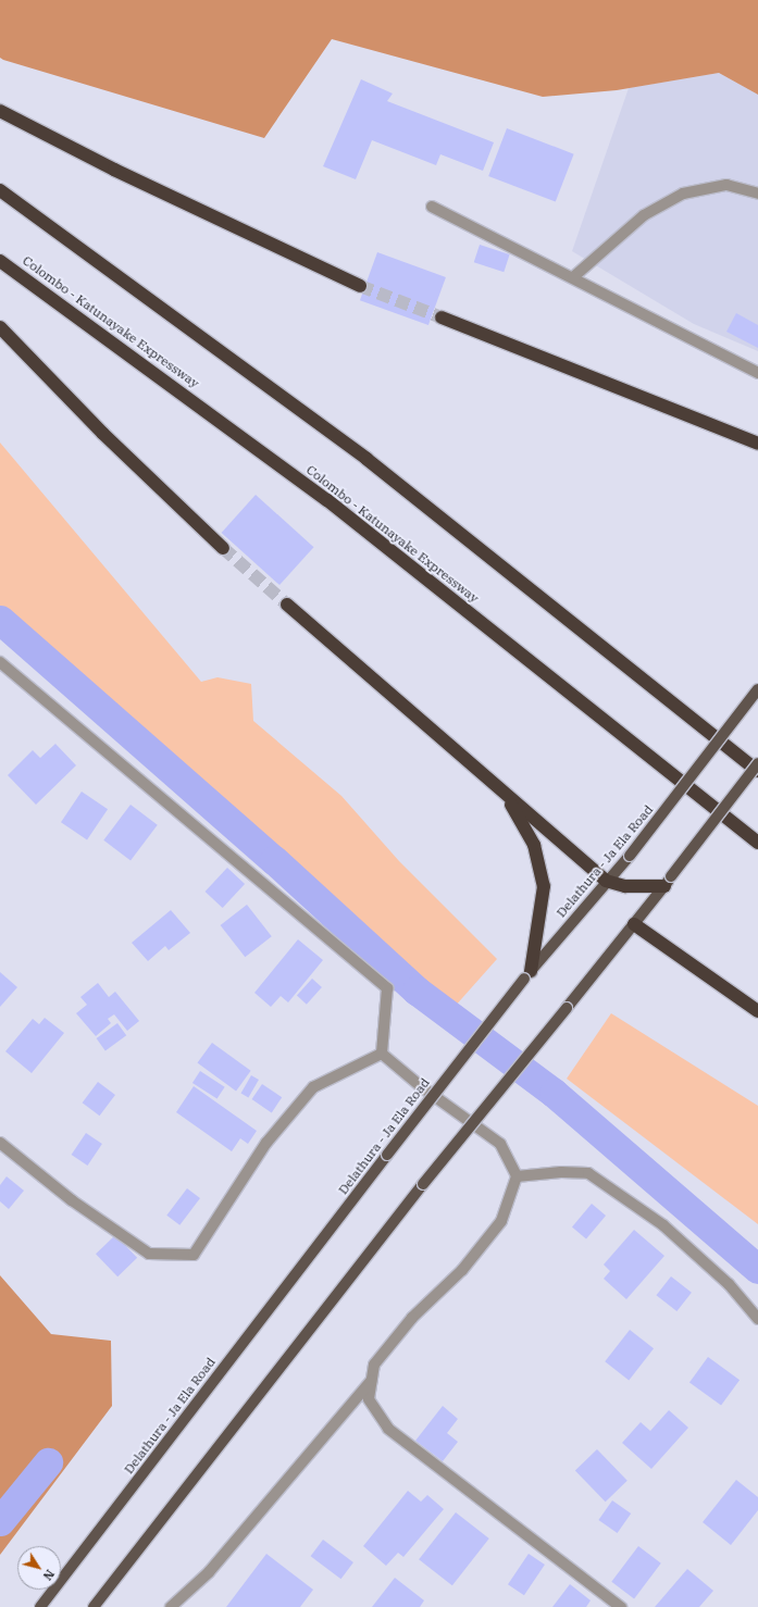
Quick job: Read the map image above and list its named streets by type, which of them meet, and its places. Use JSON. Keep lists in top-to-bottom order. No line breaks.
{"streets":{"highway":["Colombo - Katunayake Expressway"],"main road":["Delathura - Ja Ela Road"]},"north":"bottom right"}
